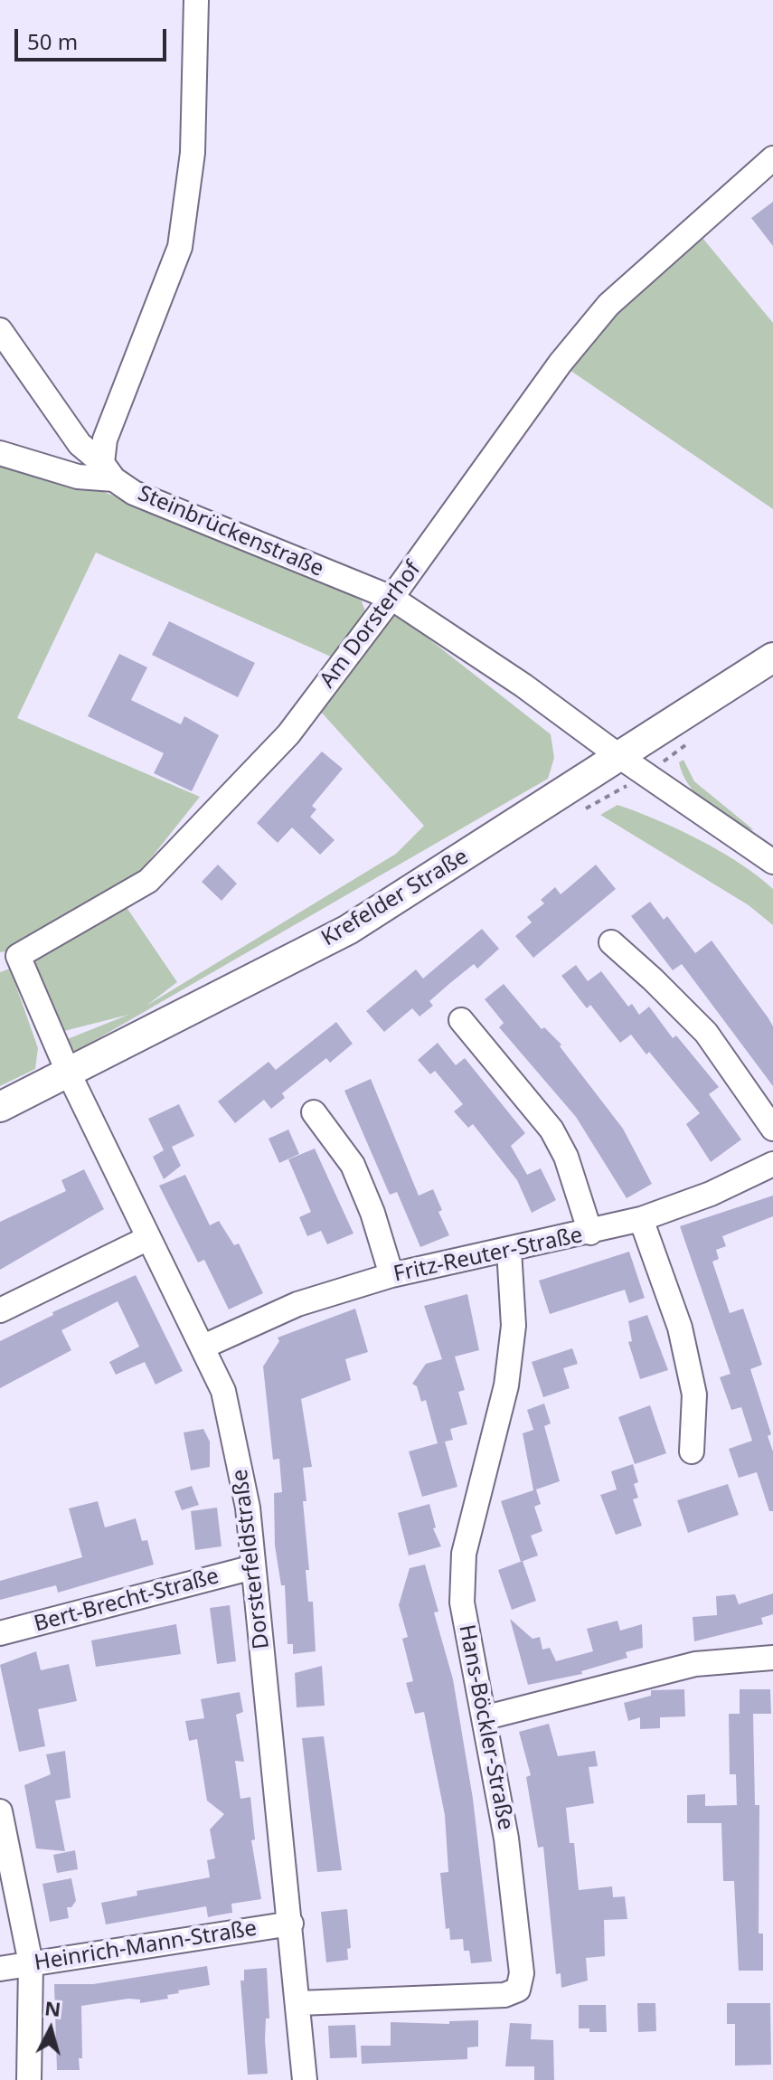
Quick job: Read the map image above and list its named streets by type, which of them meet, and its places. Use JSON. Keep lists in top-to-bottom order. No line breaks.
{"streets":{"main road":["Krefelder Straße"],"street":["Steinbrückenstraße","Am Dorsterhof","Fritz-Reuter-Straße","Dorsterfeldstraße","Bert-Brecht-Straße","Hans-Böckler-Straße","Heinrich-Mann-Straße"]},"crossings":[["Steinbrückenstraße","Am Dorsterhof"],["Steinbrückenstraße","Krefelder Straße"],["Am Dorsterhof","Krefelder Straße"],["Am Dorsterhof","Dorsterfeldstraße"],["Krefelder Straße","Dorsterfeldstraße"],["Fritz-Reuter-Straße","Dorsterfeldstraße"],["Fritz-Reuter-Straße","Hans-Böckler-Straße"],["Dorsterfeldstraße","Bert-Brecht-Straße"],["Dorsterfeldstraße","Hans-Böckler-Straße"],["Dorsterfeldstraße","Heinrich-Mann-Straße"]],"scale_bar":"50 m","north":"top"}
